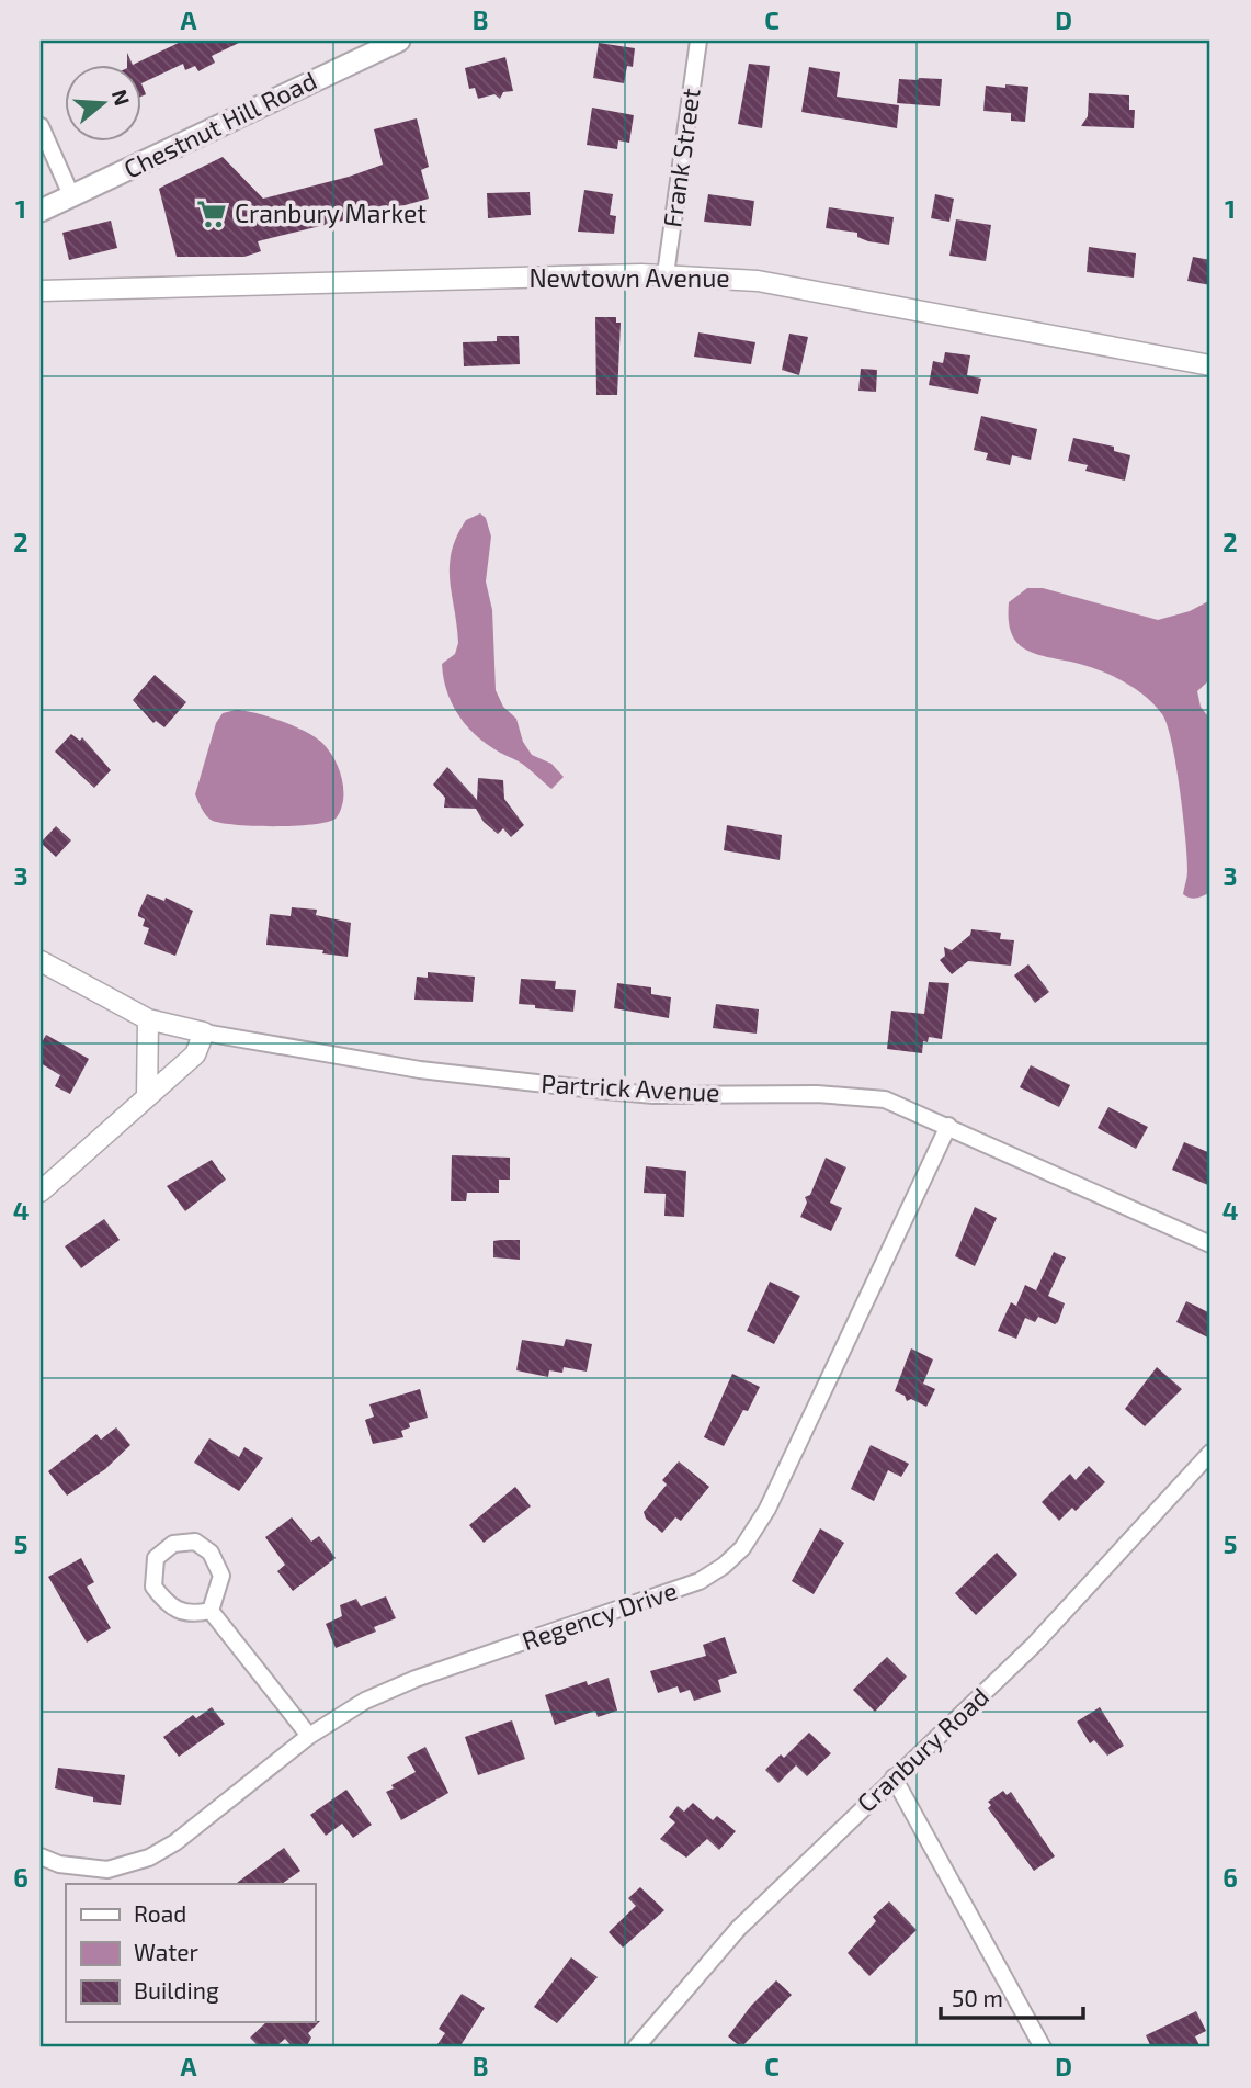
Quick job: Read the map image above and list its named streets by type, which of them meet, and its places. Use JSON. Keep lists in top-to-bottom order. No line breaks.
{"streets":{"main road":["Chestnut Hill Road"],"street":["Frank Street","Newtown Avenue","Partrick Avenue","Regency Drive","Cranbury Road"]},"crossings":[["Frank Street","Newtown Avenue"],["Partrick Avenue","Regency Drive"]],"places":{"supermarket":["Cranbury Market"]},"legend":["Road","Water","Building"],"scale_bar":"50 m","north":"right","grid":{"columns":["A","B","C","D"],"rows":["1","2","3","4","5","6"]}}
